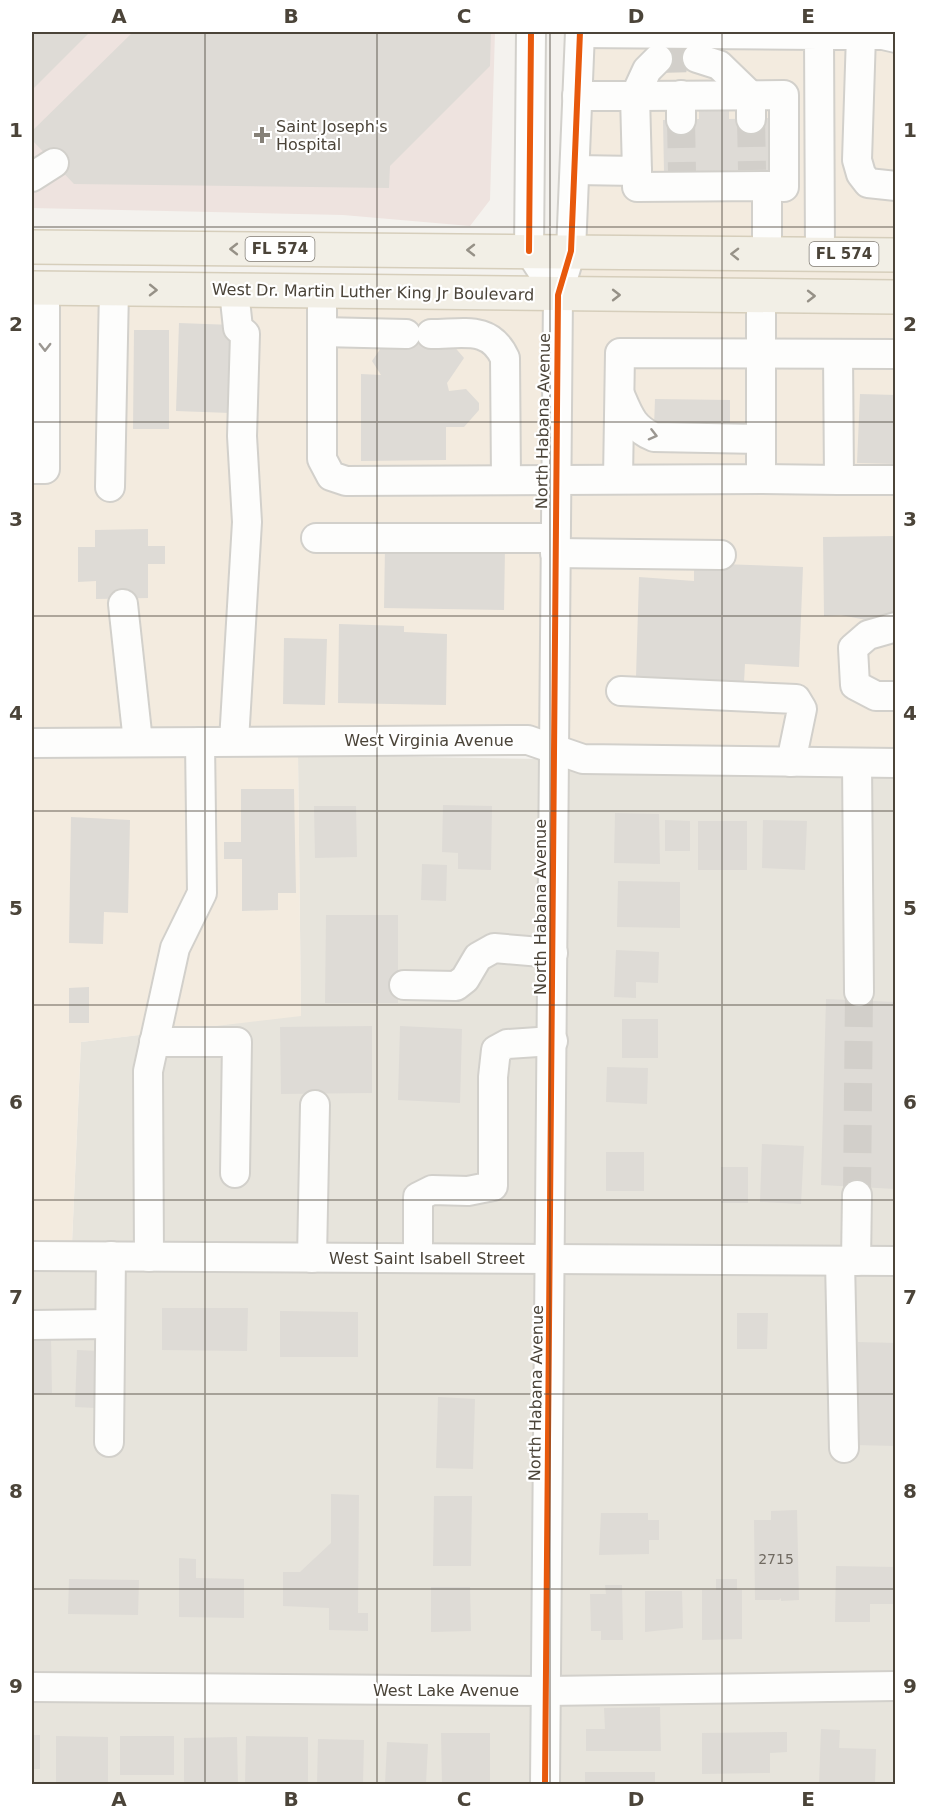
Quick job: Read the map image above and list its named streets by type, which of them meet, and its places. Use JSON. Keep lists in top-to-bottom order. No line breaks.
{"streets":{"main road":["FL 574","West Dr. Martin Luther King Jr Boulevard"],"street":["North Habana Avenue","West Virginia Avenue","West Saint Isabell Street","West Lake Avenue"]},"crossings":[["FL 574","North Habana Avenue"],["West Dr. Martin Luther King Jr Boulevard","North Habana Avenue"],["North Habana Avenue","West Virginia Avenue"],["North Habana Avenue","West Saint Isabell Street"],["North Habana Avenue","West Lake Avenue"]],"places":{"health":["Saint Joseph's Hospital"]},"house_numbers":["2715"],"grid":{"columns":["A","B","C","D","E"],"rows":["1","2","3","4","5","6","7","8","9"]}}
